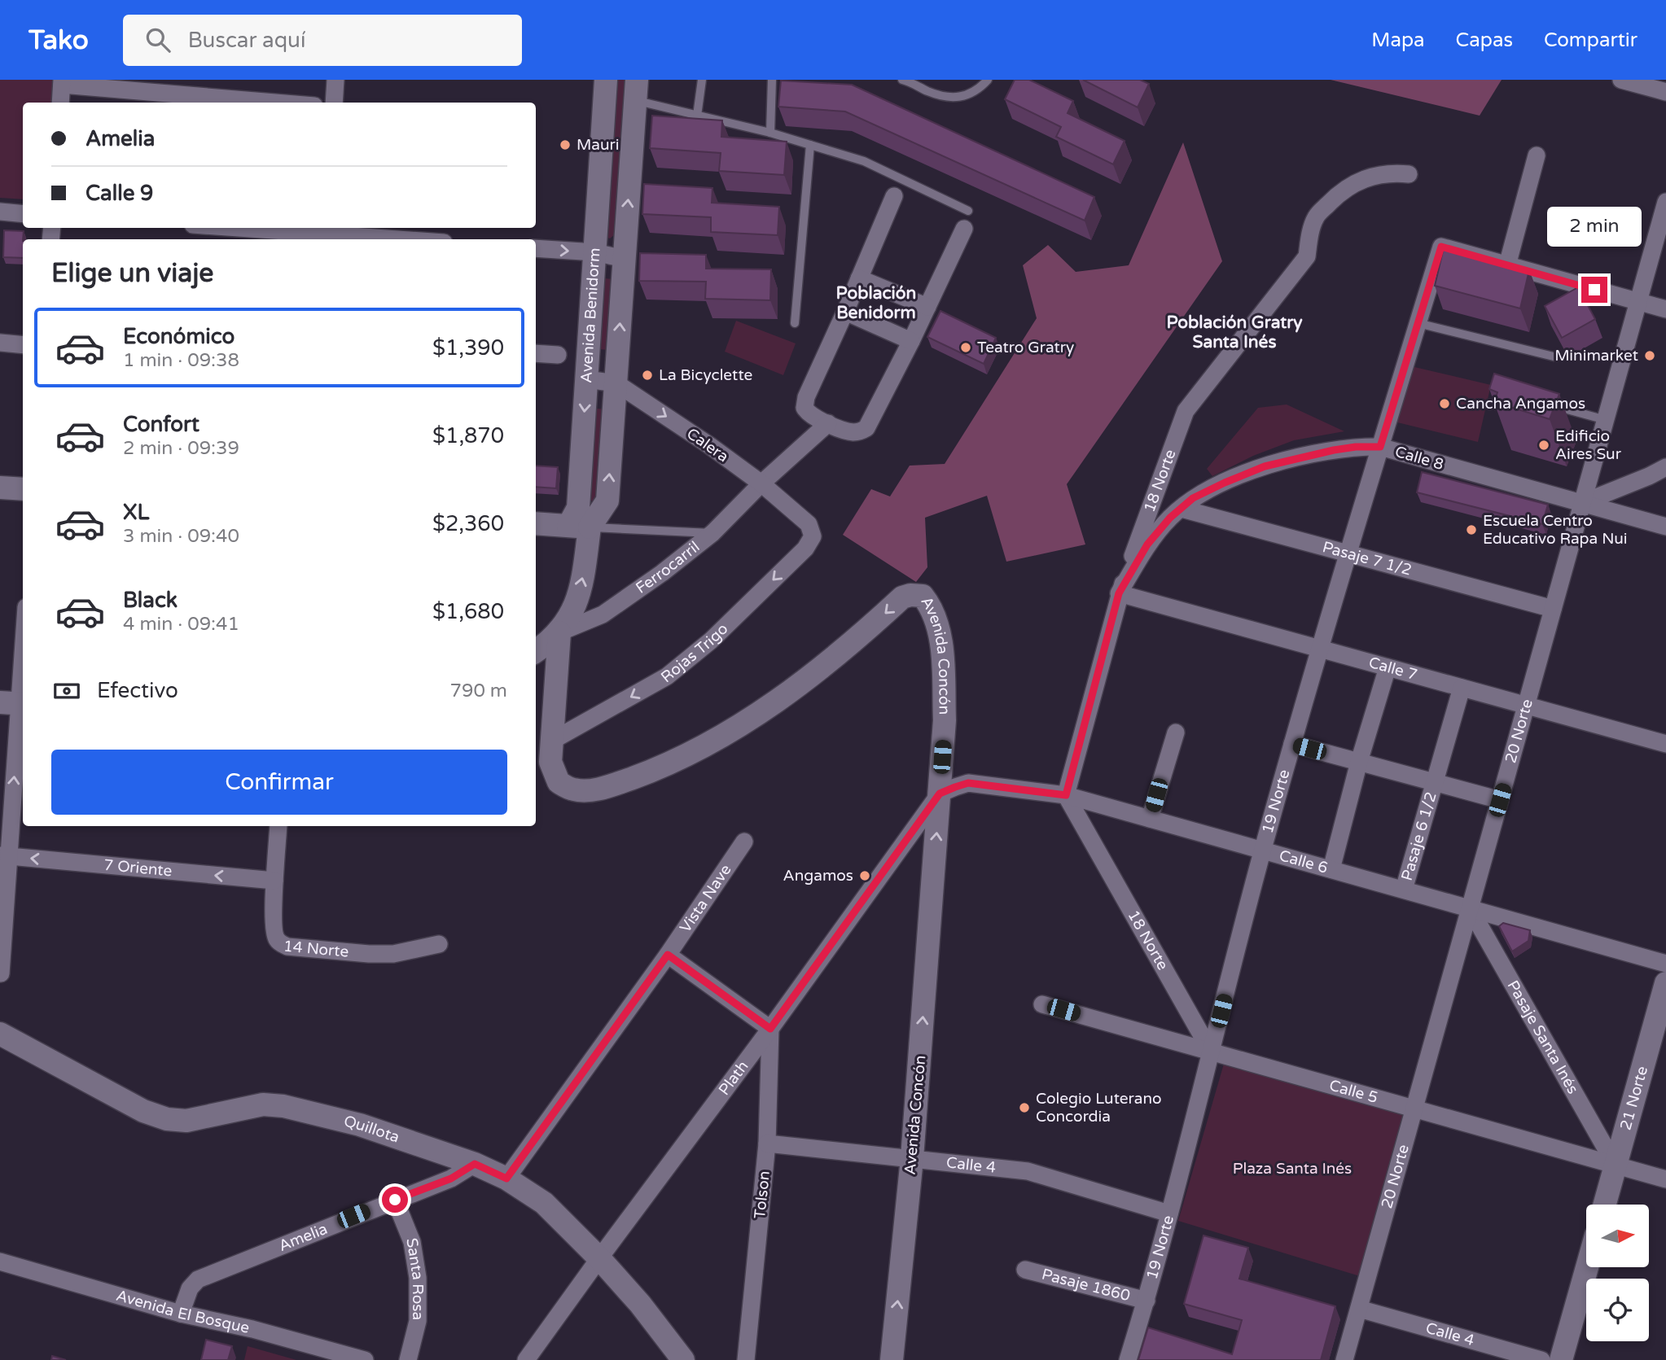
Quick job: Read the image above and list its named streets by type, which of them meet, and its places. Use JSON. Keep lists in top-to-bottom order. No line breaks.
{"streets":{"main road":["Avenida Benidorm","Avenida Concón","21 Norte","Quillota"],"street":["Calera","Calle 8","18 Norte","Pasaje 7 1/2","Ferrocarril","Rojas Trigo","Calle 7","20 Norte","19 Norte","Pasaje 6 1/2","Calle 6","7 Oriente","Vista Nave","14 Norte","Pasaje Santa Inés","Plath","Calle 5","Calle 4","Tolson","Amelia","Santa Rosa","Pasaje 1860","Avenida El Bosque"]},"crossings":[["Avenida Benidorm","Calera"],["Avenida Benidorm","Ferrocarril"],["Avenida Benidorm","Avenida Concón"],["Calera","Ferrocarril"],["Calera","Rojas Trigo"],["Calle 8","18 Norte"],["Calle 8","Pasaje 7 1/2"],["Calle 8","Calle 7"],["Calle 8","20 Norte"],["Calle 8","19 Norte"],["18 Norte","Calle 7"],["18 Norte","19 Norte"],["18 Norte","Calle 6"],["18 Norte","Calle 5"],["Pasaje 7 1/2","20 Norte"],["Pasaje 7 1/2","19 Norte"],["Ferrocarril","Avenida Concón"],["Rojas Trigo","Avenida Concón"],["Avenida Concón","Calle 6"],["Avenida Concón","Plath"],["Avenida Concón","Calle 4"],["Calle 7","20 Norte"],["Calle 7","19 Norte"],["Calle 7","Pasaje 6 1/2"],["20 Norte","Pasaje 6 1/2"],["20 Norte","Calle 6"],["20 Norte","Pasaje Santa Inés"],["20 Norte","Calle 5"],["20 Norte","Calle 4"],["19 Norte","Pasaje 6 1/2"],["19 Norte","Calle 6"],["19 Norte","Calle 5"],["19 Norte","Calle 4"],["19 Norte","Pasaje 1860"],["Pasaje 6 1/2","Calle 6"],["Calle 6","Pasaje Santa Inés"],["Calle 6","Plath"],["7 Oriente","14 Norte"],["Vista Nave","Quillota"],["Pasaje Santa Inés","Calle 5"],["Pasaje Santa Inés","21 Norte"],["Plath","Quillota"],["Plath","Tolson"],["Calle 5","21 Norte"],["Quillota","Amelia"],["Calle 4","Tolson"],["Amelia","Santa Rosa"],["Amelia","Avenida El Bosque"]],"one_way":["Calera","Rojas Trigo","7 Oriente"],"districts":["Población Benidorm","Población Gratry Santa Inés"],"parks":["Plaza Santa Inés"],"places":["Mauri","Teatro Gratry","Minimarket","La Bicyclette","Cancha Angamos","Edificio Aires Sur","Escuela Centro Educativo Rapa Nui","Angamos","Colegio Luterano Concordia"],"north":"right","page":{"header":"Tako","search":"Buscar aquí","nav":["Mapa","Capas","Compartir"],"banner":["Amelia","Calle 9"],"bubble":"2 min","heading":"Elige un viaje","list":[{"name":"Económico","note":"1 min · 09:38","value":"$1,390"},{"name":"Confort","note":"2 min · 09:39","value":"$1,870"},{"name":"XL","note":"3 min · 09:40","value":"$2,360"},{"name":"Black","note":"4 min · 09:41","value":"$1,680"}],"pay":["Efectivo","790 m"],"buttons":"Confirmar"}}
